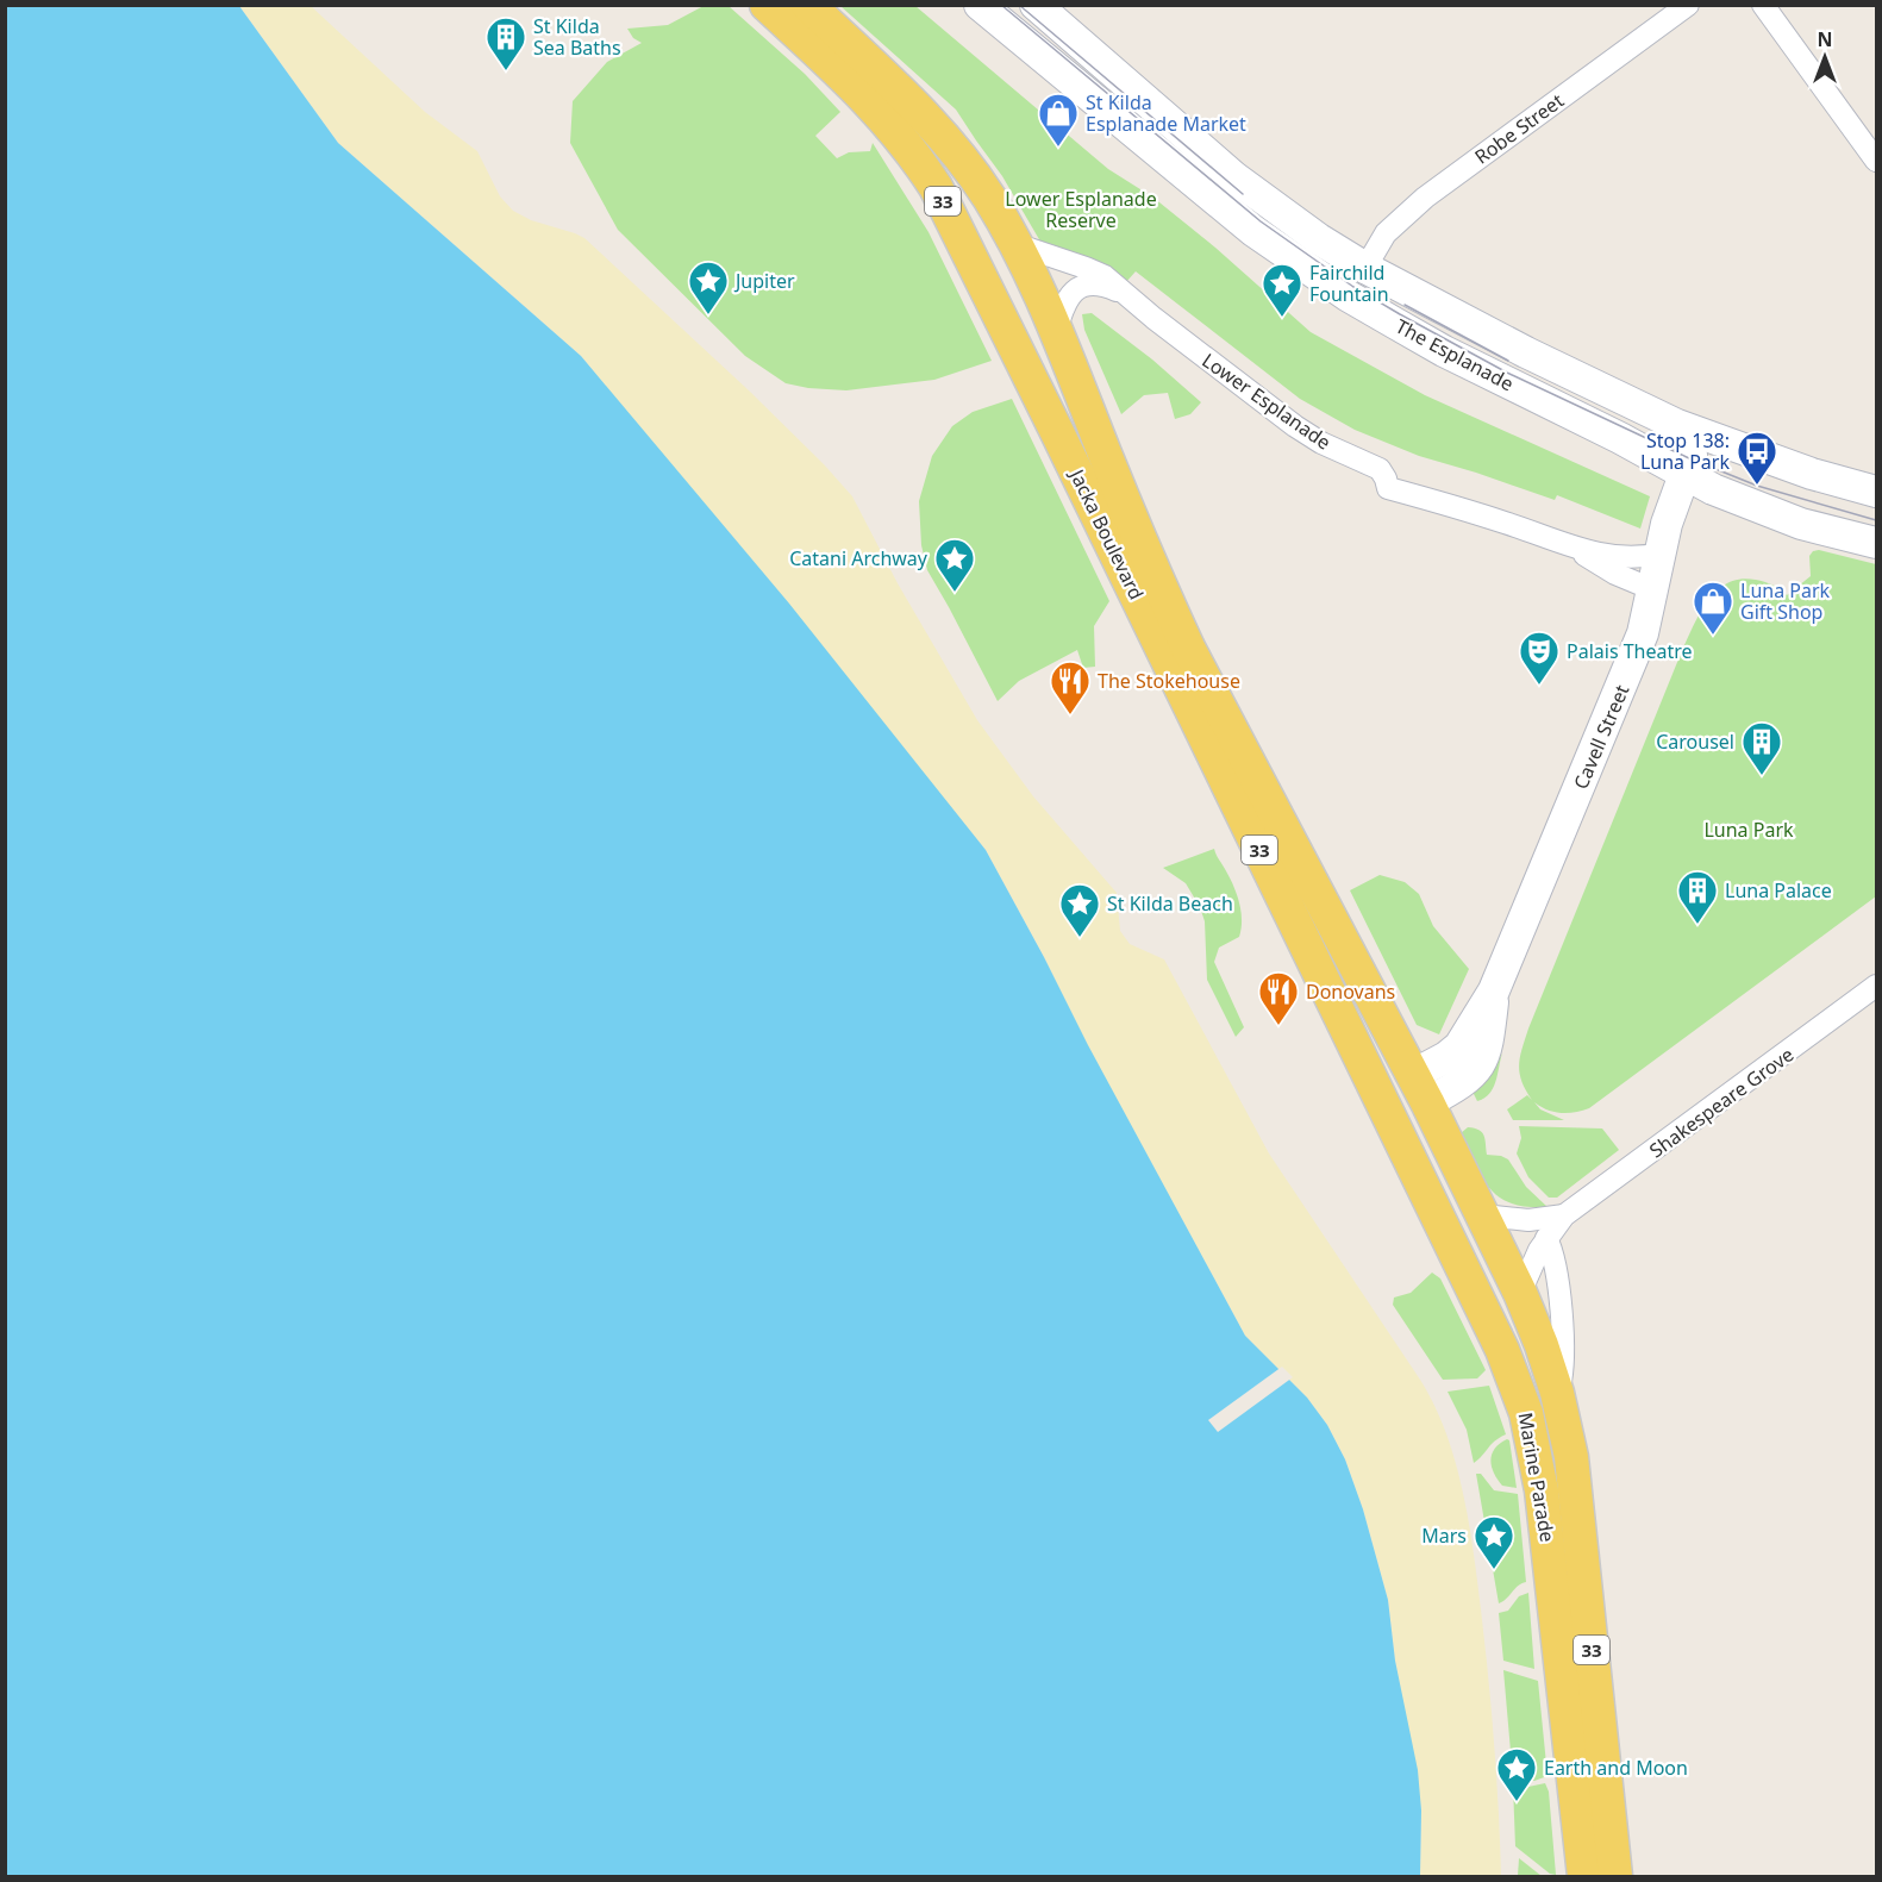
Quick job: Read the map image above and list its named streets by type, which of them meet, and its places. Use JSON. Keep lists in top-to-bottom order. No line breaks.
{"streets":{"main road":["33","Jacka Boulevard","Marine Parade"],"street":["Robe Street","The Esplanade","Lower Esplanade","Cavell Street","Shakespeare Grove"]},"crossings":[["Robe Street","The Esplanade"],["The Esplanade","Cavell Street"],["Lower Esplanade","Jacka Boulevard"],["Lower Esplanade","Cavell Street"],["Jacka Boulevard","Cavell Street"],["Jacka Boulevard","Marine Parade"],["Cavell Street","Marine Parade"],["Shakespeare Grove","Marine Parade"]],"parks":["Lower Esplanade Reserve","Luna Park"],"places":{"building":["St Kilda Sea Baths","Carousel","Luna Palace"],"shop":["St Kilda Esplanade Market","Luna Park Gift Shop"],"place":["Jupiter","Fairchild Fountain","Catani Archway","St Kilda Beach","Mars","Earth and Moon"],"bus stop":["Stop 138: Luna Park"],"theatre":["Palais Theatre"],"restaurant":["The Stokehouse","Donovans"]},"north":"top"}
